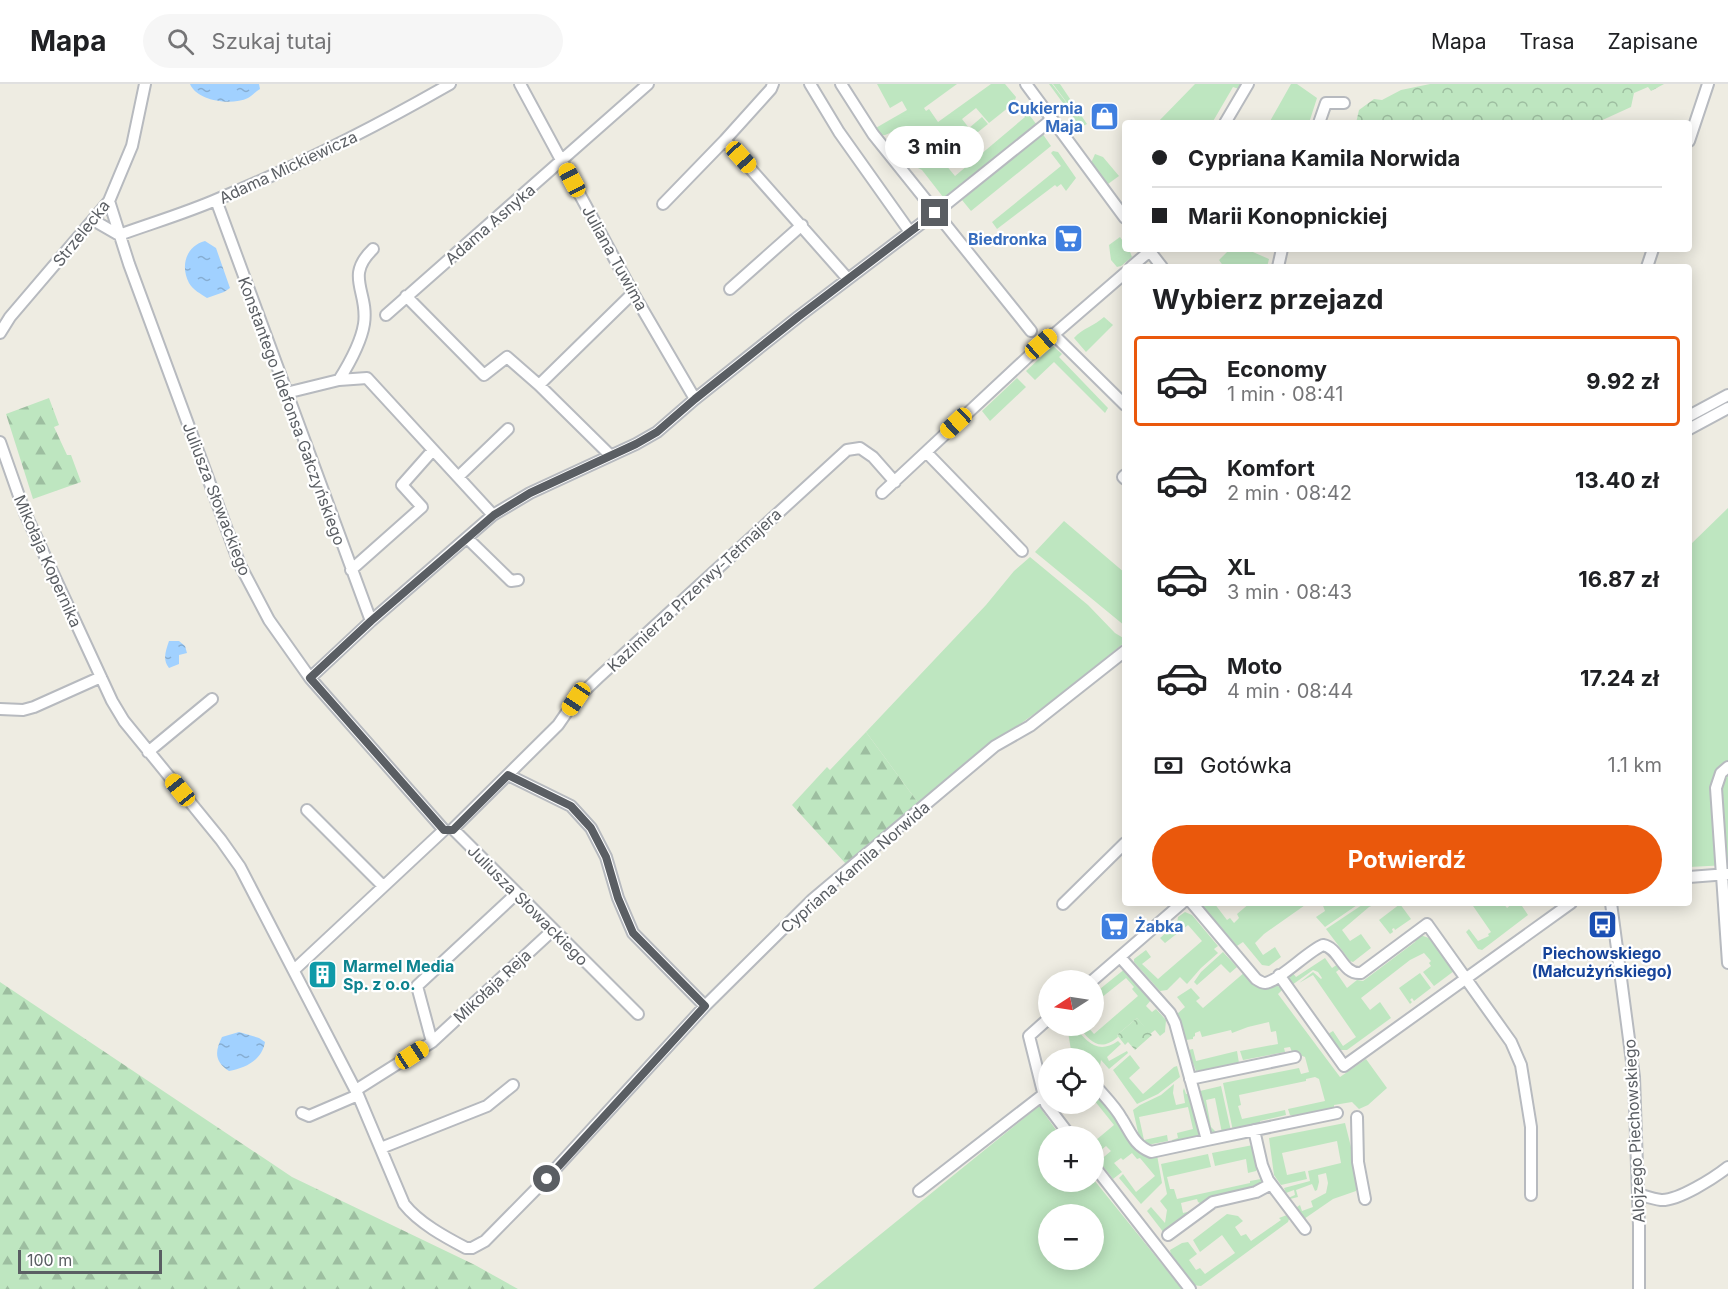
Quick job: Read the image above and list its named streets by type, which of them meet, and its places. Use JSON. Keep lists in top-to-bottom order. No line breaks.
{"streets":{"street":["Adama Mickiewicza","Adama Asnyka","Strzelecka","Juliana Tuwima","Konstantego Ildefonsa Gałczyńskiego","Juliusza Słowackiego","Mikołaja Kopernika","Kazimierza Przerwy-Tetmajera","Cypriana Kamila Norwida","Mikołaja Reja","Alojzego Piechowskiego"]},"crossings":[["Adama Mickiewicza","Konstantego Ildefonsa Gałczyńskiego"],["Adama Mickiewicza","Juliusza Słowackiego"],["Adama Asnyka","Juliana Tuwima"],["Strzelecka","Juliusza Słowackiego"],["Juliusza Słowackiego","Kazimierza Przerwy-Tetmajera"],["Juliusza Słowackiego","Mikołaja Reja"],["Mikołaja Kopernika","Kazimierza Przerwy-Tetmajera"],["Mikołaja Kopernika","Cypriana Kamila Norwida"],["Mikołaja Kopernika","Mikołaja Reja"]],"places":{"shop":["Cukiernia Maja"],"supermarket":["Biedronka","Żabka"],"bus stop":["Piechowskiego (Małcużyńskiego)"],"building":["Marmel Media Sp. z o.o."]},"scale_bar":"100 m","north":"left","page":{"header":"Mapa","search":"Szukaj tutaj","nav":["Mapa","Trasa","Zapisane"],"banner":["Cypriana Kamila Norwida","Marii Konopnickiej"],"bubble":"3 min","heading":"Wybierz przejazd","list":[{"name":"Economy","note":"1 min · 08:41","value":"9.92 zł"},{"name":"Komfort","note":"2 min · 08:42","value":"13.40 zł"},{"name":"XL","note":"3 min · 08:43","value":"16.87 zł"},{"name":"Moto","note":"4 min · 08:44","value":"17.24 zł"}],"pay":["Gotówka","1.1 km"],"buttons":"Potwierdź","map_buttons":["+","−"],"scale":"100 m"}}
